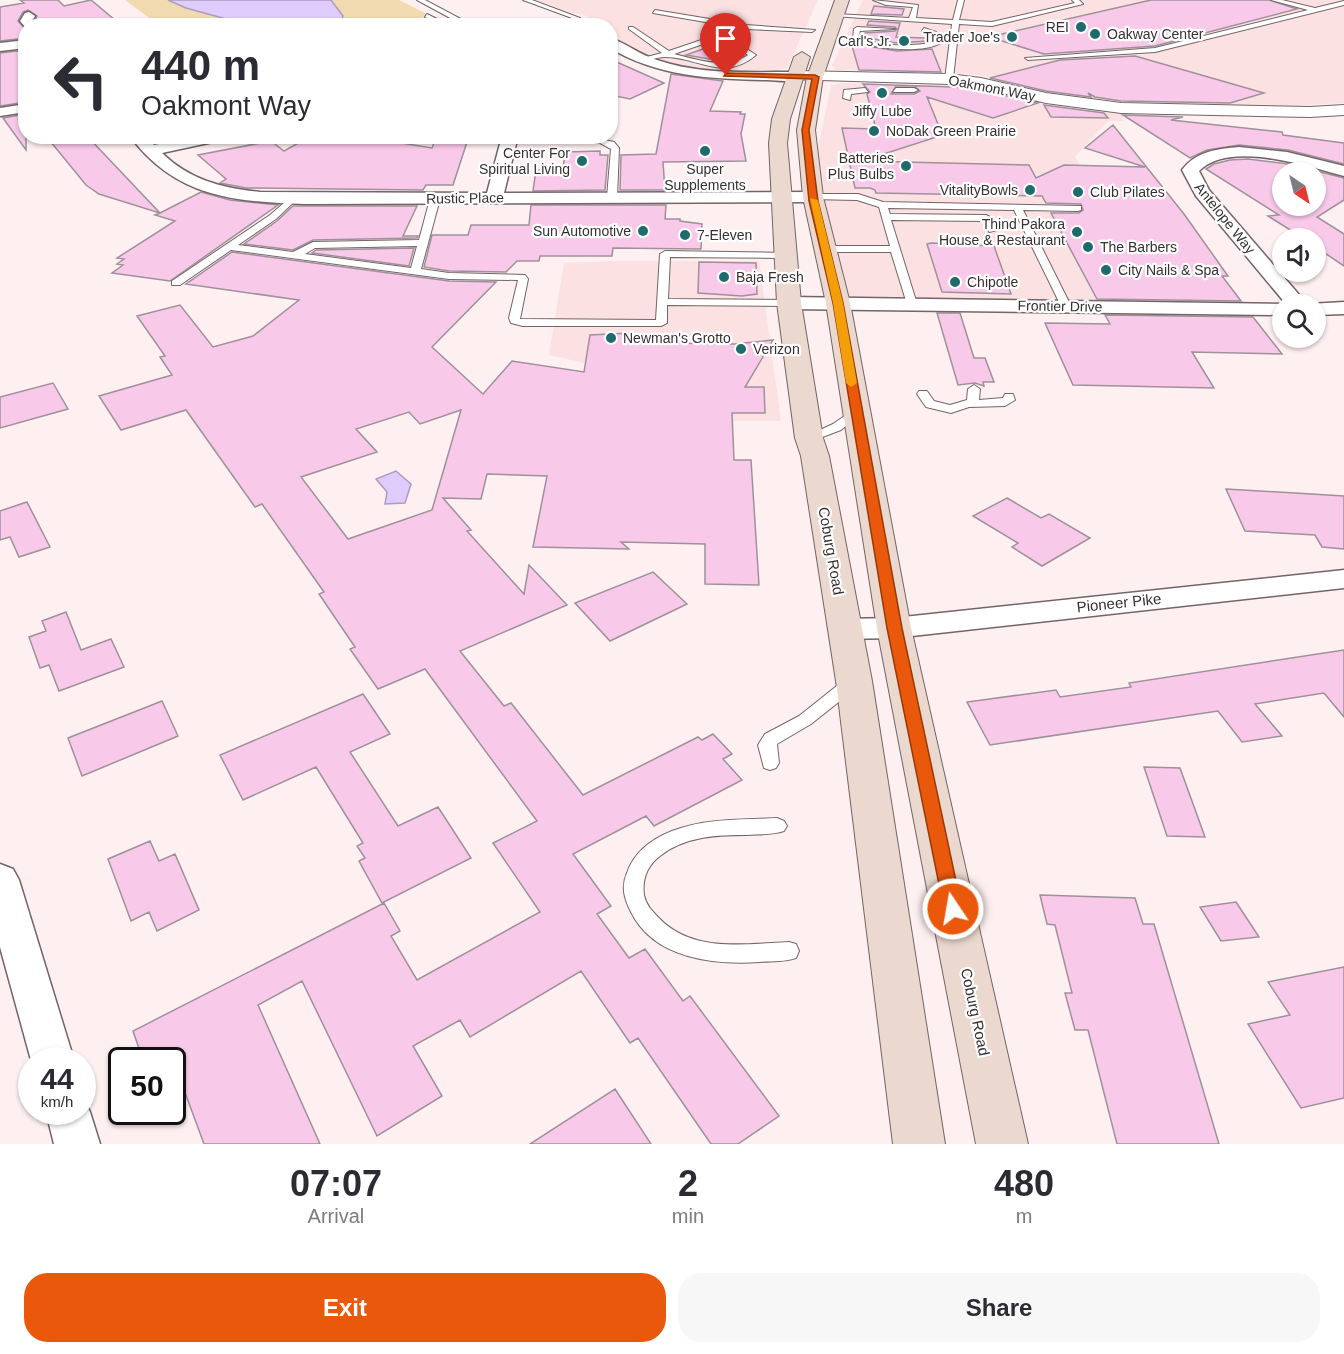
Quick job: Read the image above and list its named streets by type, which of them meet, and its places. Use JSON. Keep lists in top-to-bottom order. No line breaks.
{"streets":{"main road":["Coburg Road"],"street":["Oakmont Way","Rustic Place","Antelope Way","Frontier Drive","Pioneer Pike"]},"crossings":[["Oakmont Way","Coburg Road"],["Rustic Place","Coburg Road"],["Frontier Drive","Coburg Road"],["Coburg Road","Pioneer Pike"]],"places":["REI","Oakway Center","Trader Joe's","Carl's Jr.","Jiffy Lube","NoDak Green Prairie","Super Supplements","Center For Spiritual Living","Batteries Plus Bulbs","VitalityBowls","Club Pilates","Sun Automotive","Thind Pakora House & Restaurant","7-Eleven","The Barbers","City Nails & Spa","Baja Fresh","Chipotle","Newman's Grotto","Verizon"],"north":"bottom right","page":{"turn":["440 m","Oakmont Way"],"speed":"44 km/h","limit":"50","eta":["07:07","Arrival","2","min","480","m"],"buttons":["Exit","Share"]}}
